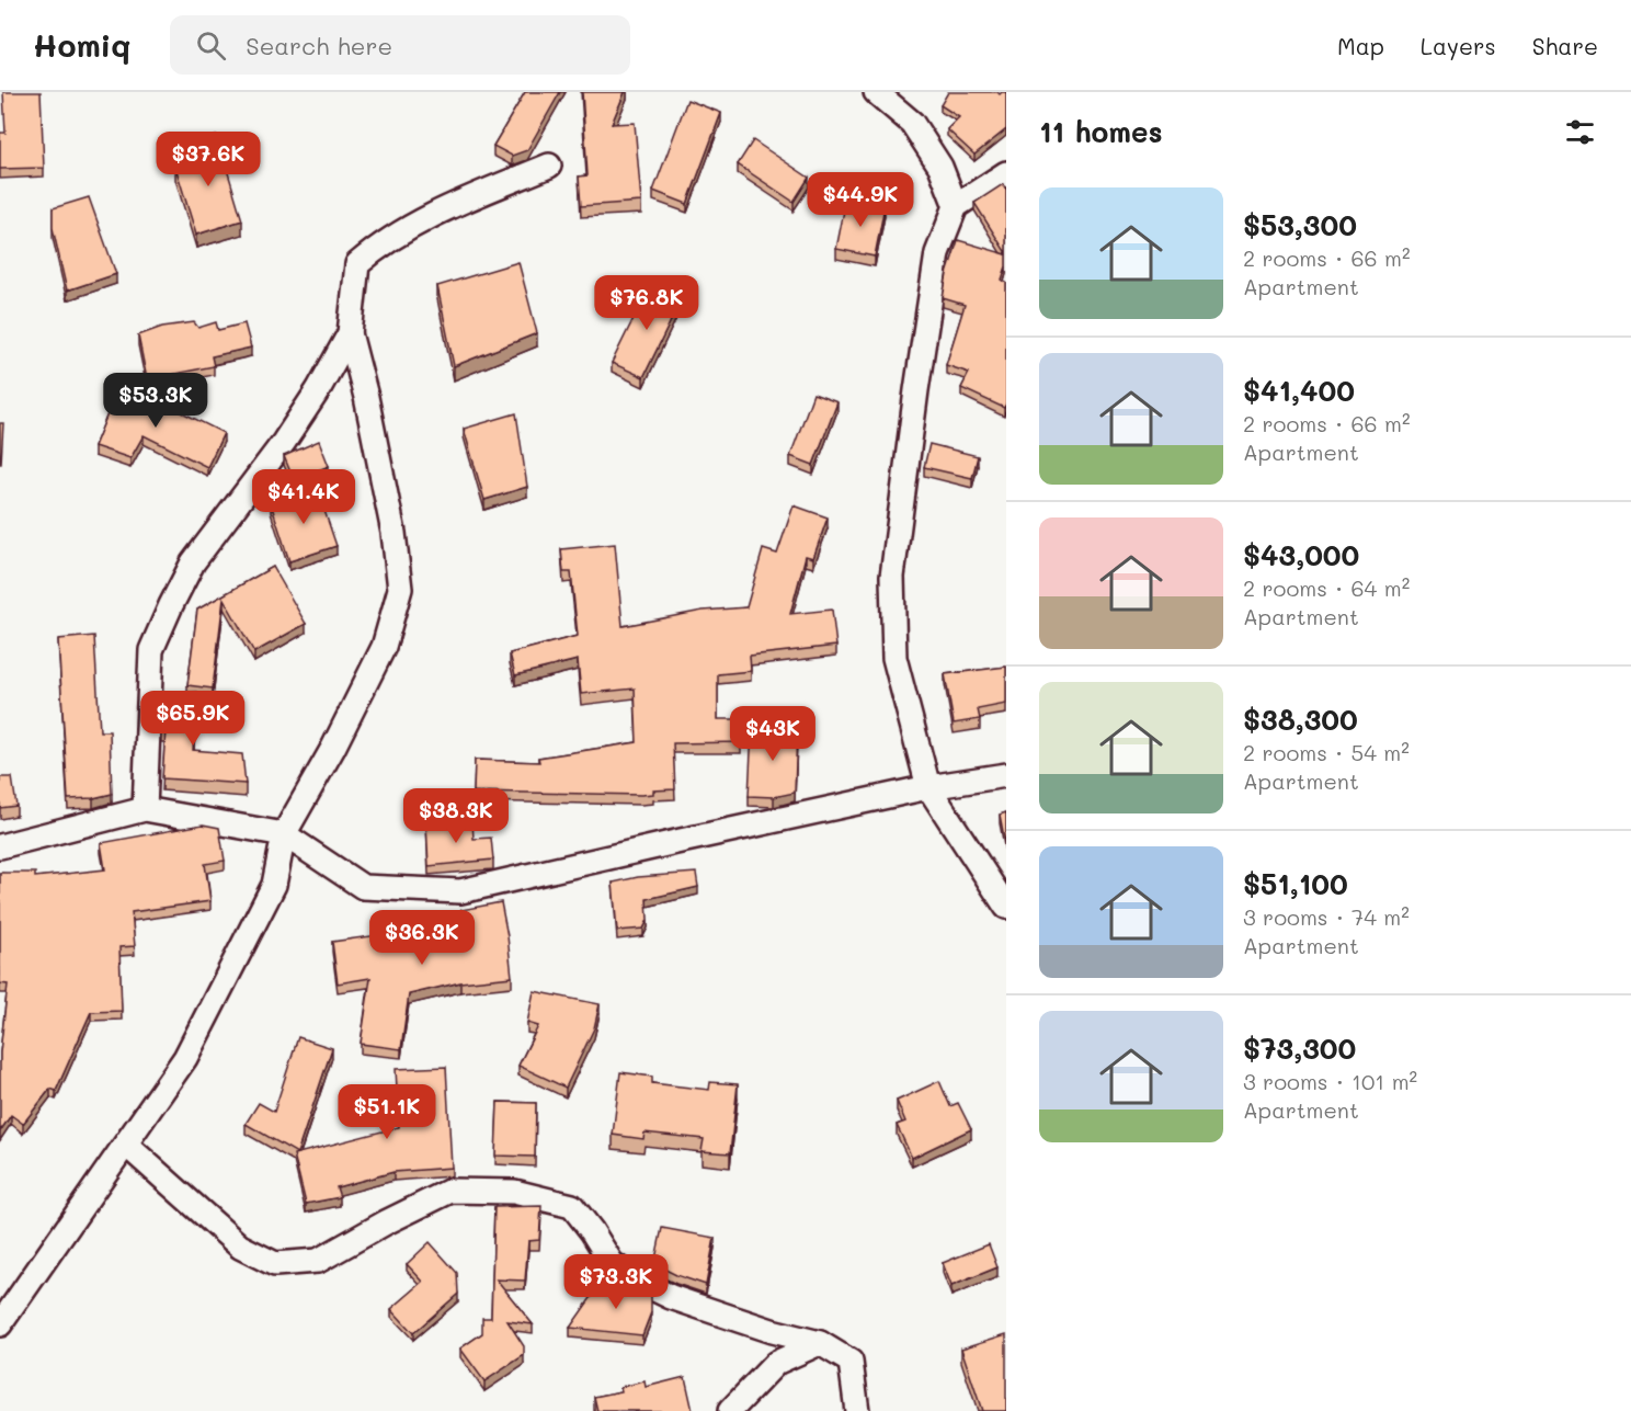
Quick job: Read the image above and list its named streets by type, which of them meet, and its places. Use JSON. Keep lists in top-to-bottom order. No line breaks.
{"page":{"header":"Homiq","search":"Search here","nav":["Map","Layers","Share"],"heading":"11 homes","price":["$37.6K","$44.9K","$76.8K","$53.3K","$41.4K","$65.9K","$43K","$38.3K","$36.3K","$51.1K","$73.3K"],"list":[{"name":"$53,300","note":"2 rooms · 66 m² · Apartment"},{"name":"$41,400","note":"2 rooms · 66 m² · Apartment"},{"name":"$43,000","note":"2 rooms · 64 m² · Apartment"},{"name":"$38,300","note":"2 rooms · 54 m² · Apartment"},{"name":"$51,100","note":"3 rooms · 74 m² · Apartment"},{"name":"$73,300","note":"3 rooms · 101 m² · Apartment"}]}}
